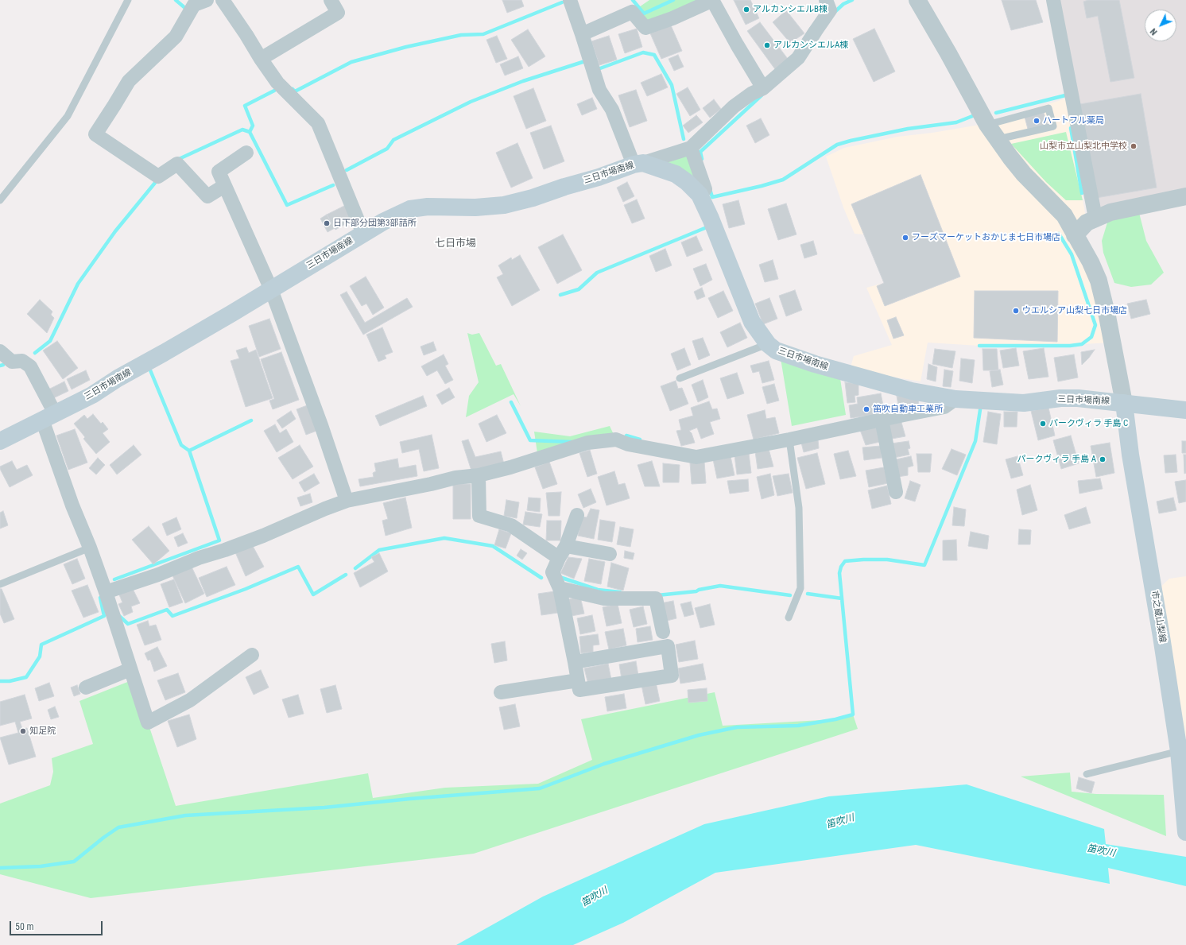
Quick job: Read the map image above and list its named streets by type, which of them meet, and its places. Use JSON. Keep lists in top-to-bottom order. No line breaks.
{"streets":{"main road":["三日市場南線","市之蔵山梨線"]},"crossings":[["三日市場南線","市之蔵山梨線"]],"districts":["七日市場"],"water":["笛吹川"],"places":["アルカンシエルB棟","アルカンシエルA棟","ハートフル薬局","山梨市立山梨北中学校","日下部分団第3部詰所","フーズマーケットおかじま七日市場店","ウエルシア山梨七日市場店","笛吹自動車工業所","パークヴィラ 手島 C","パークヴィラ 手島 A","知足院"],"scale_bar":"50 m","north":"bottom left"}
